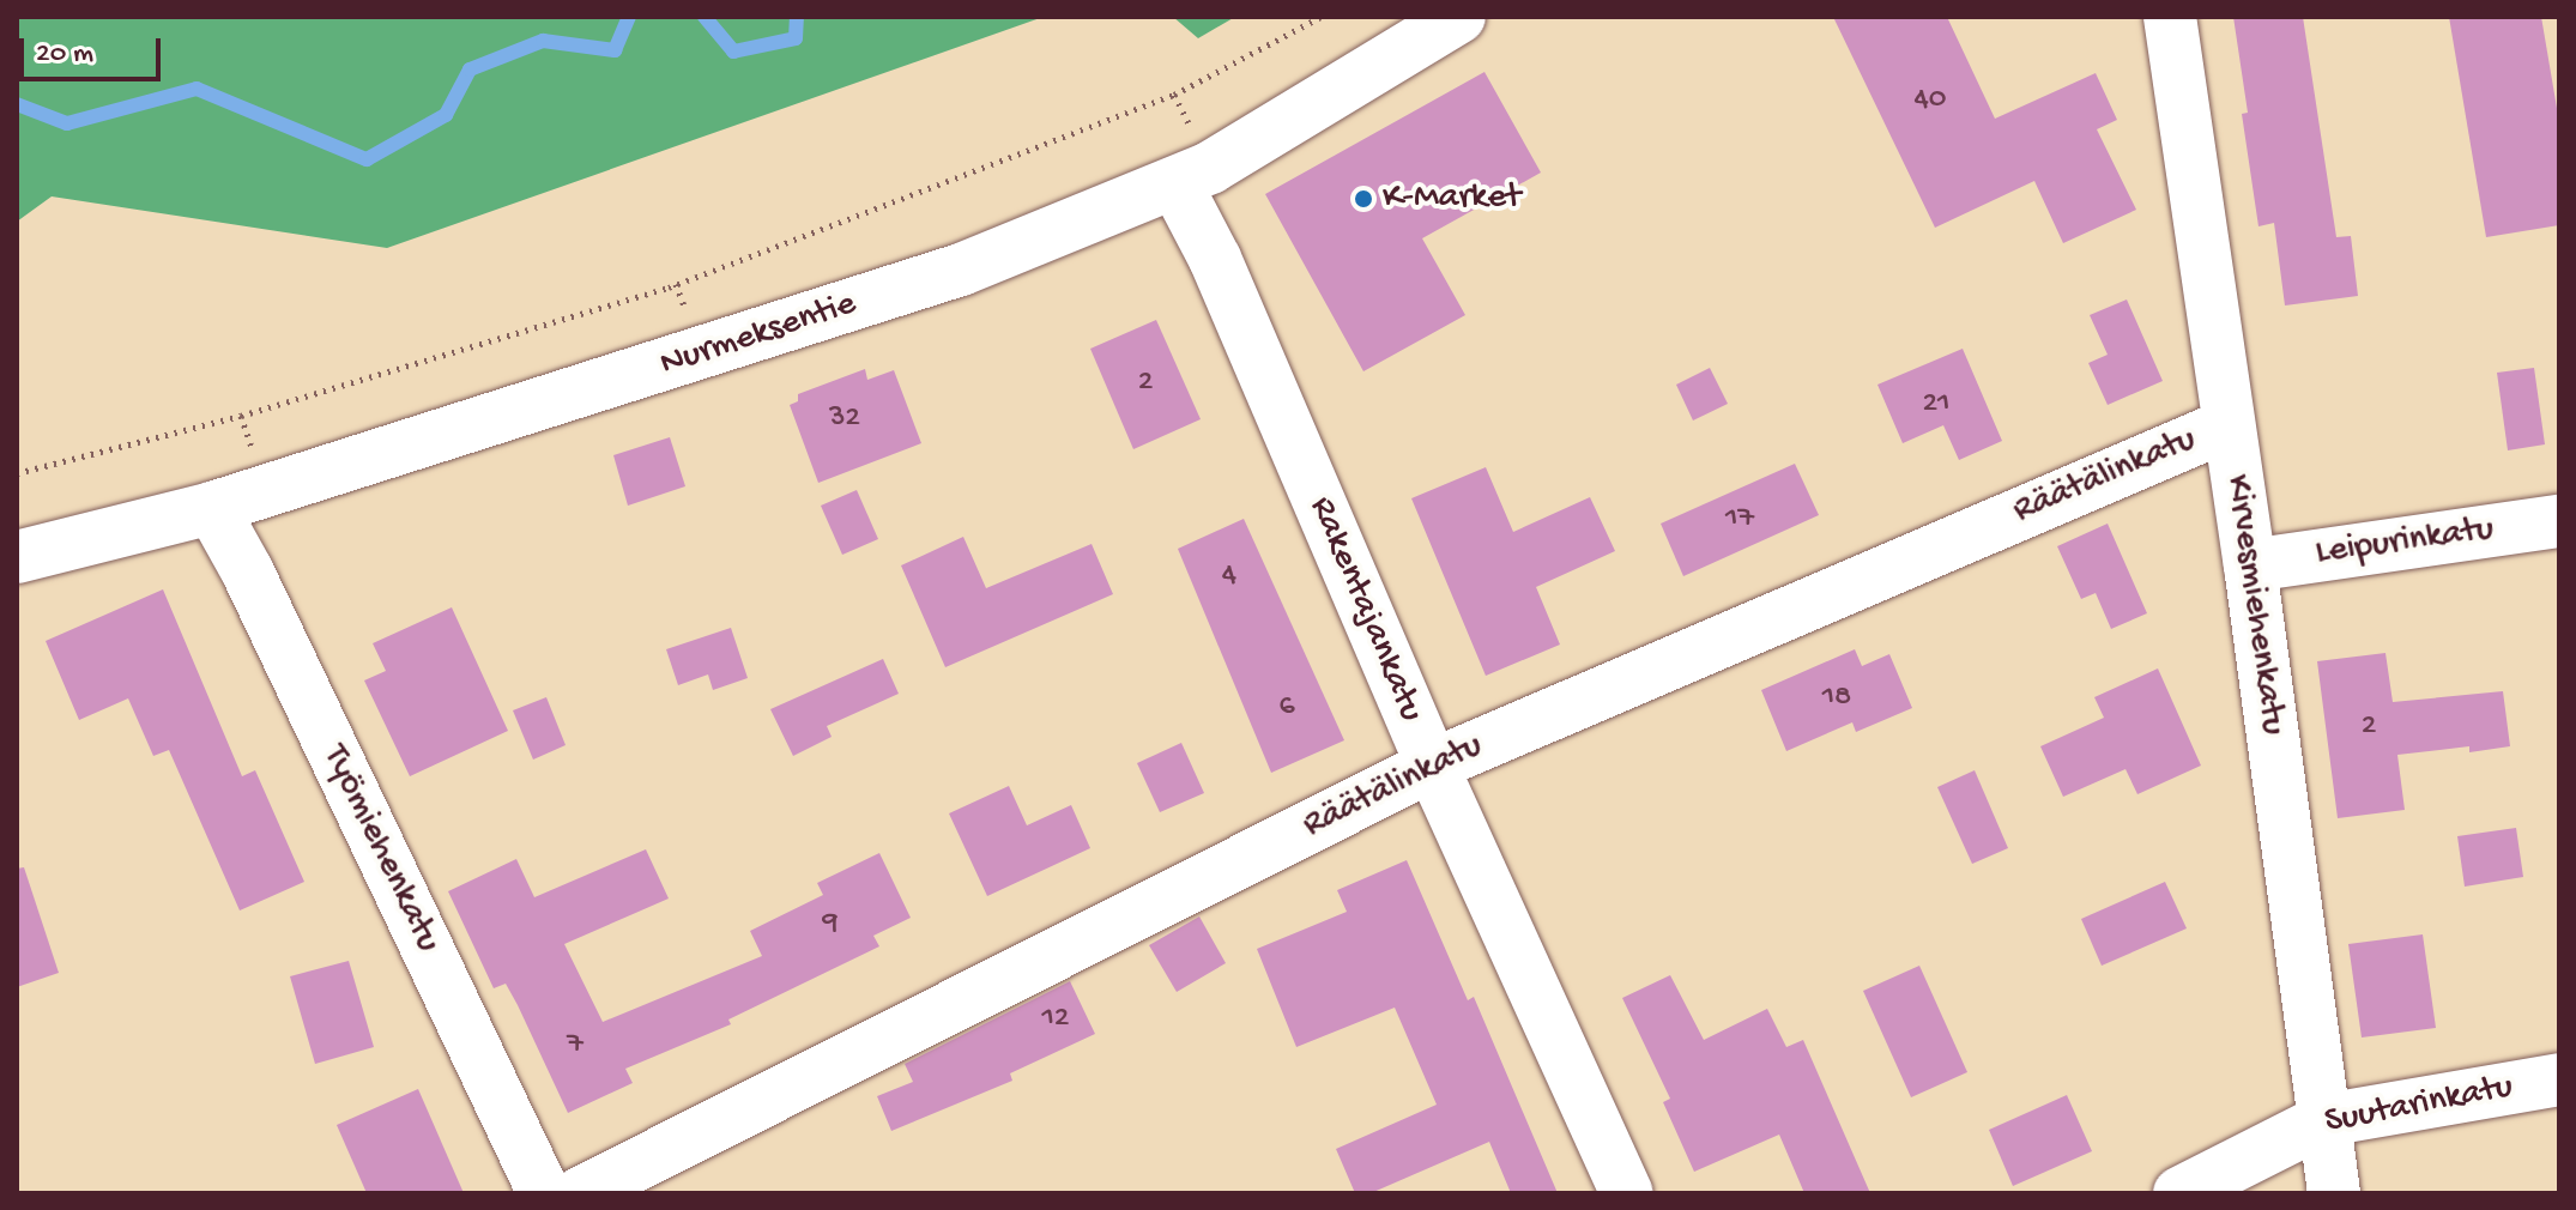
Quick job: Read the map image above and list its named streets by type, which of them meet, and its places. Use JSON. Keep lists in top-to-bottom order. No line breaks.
{"streets":{"street":["Nurmeksentie","Räätälinkatu","Leipurinkatu","Kirvesmiehenkatu","Rakentajankatu","Työmiehenkatu","Suutarinkatu"]},"crossings":[["Nurmeksentie","Rakentajankatu"],["Nurmeksentie","Työmiehenkatu"],["Räätälinkatu","Kirvesmiehenkatu"],["Räätälinkatu","Rakentajankatu"],["Leipurinkatu","Kirvesmiehenkatu"],["Kirvesmiehenkatu","Suutarinkatu"]],"places":["K-Market"],"house_numbers":["40","2","21","32","17","4","18","6","2","9","12","7"],"scale_bar":"20 m"}
